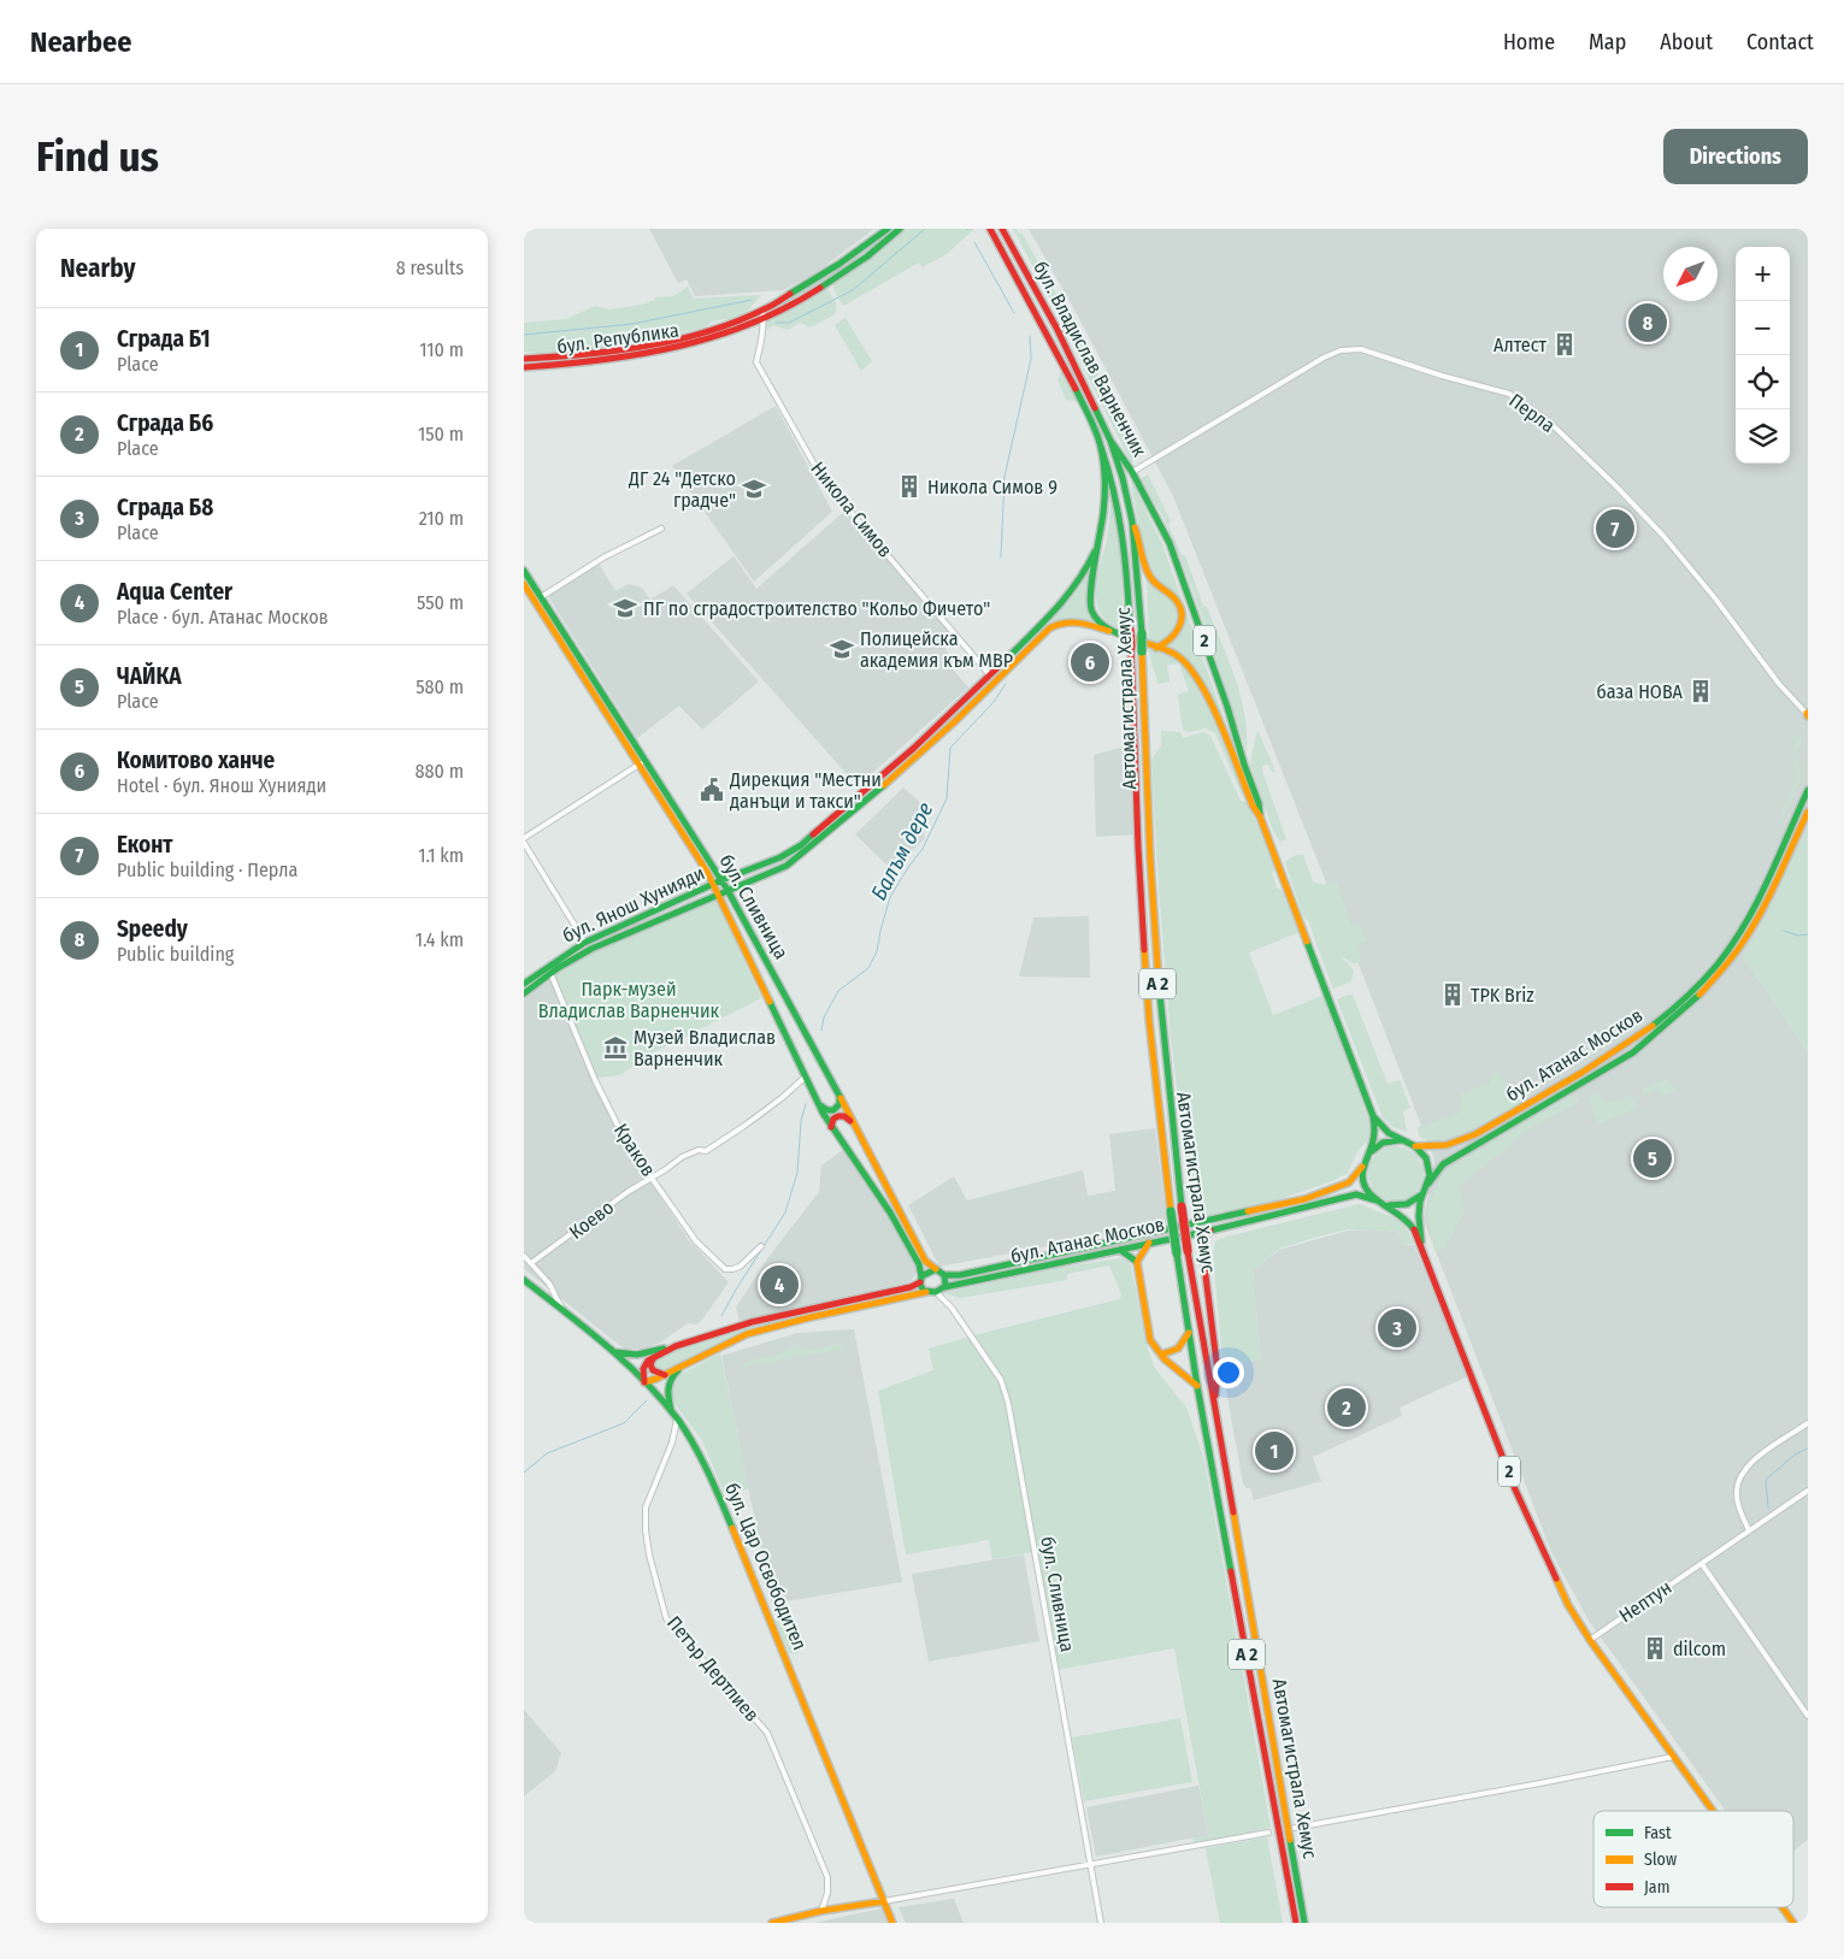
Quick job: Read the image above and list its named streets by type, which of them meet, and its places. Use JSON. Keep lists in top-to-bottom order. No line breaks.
{"streets":{"main road":["бул. Република","бул. Владислав Варненчик","2","Автомагистрала Хемус","бул. Янош Хунияди","бул. Сливница","A 2","бул. Атанас Москов","бул. Цар Освободител"],"street":["Перла","Никола Симов","Краков","Коево","Нептун","Петър Дертлиев"]},"crossings":[["бул. Република","Никола Симов"],["бул. Владислав Варненчик","Перла"],["бул. Владислав Варненчик","2"],["бул. Владислав Варненчик","Автомагистрала Хемус"],["Перла","2"],["Никола Симов","бул. Янош Хунияди"],["2","Автомагистрала Хемус"],["2","бул. Янош Хунияди"],["2","бул. Атанас Москов"],["2","Нептун"],["бул. Янош Хунияди","бул. Сливница"],["бул. Янош Хунияди","Краков"],["бул. Сливница","бул. Атанас Москов"],["бул. Сливница","Коево"],["бул. Атанас Москов","бул. Цар Освободител"],["Краков","Коево"],["бул. Цар Освободител","Петър Дертлиев"]],"water":["Балъм дере"],"parks":["Парк-музей Владислав Варненчик"],"places":{"building":["Алтест","Никола Симов 9","база НОВА","TPK Briz","dilcom"],"school or university":["ДГ 24 \"Детско градче\"","ПГ по сградостроителство \"Кольо Фичето\"","Полицейска академия към МВР"],"public building":["Дирекция \"Местни данъци и такси\""],"museum":["Музей Владислав Варненчик"]},"legend":["Fast","Slow","Jam"],"north":"bottom left","page":{"header":"Nearbee","nav":["Home","Map","About","Contact"],"buttons":"Directions","title":"Find us","heading":["Nearby","8 results"],"map_buttons":["+","−"],"pins":["8","7","6","5","4","3","2","1"],"list":[{"mark":"1","name":"Сграда Б1","note":"Place","value":"110 m"},{"mark":"2","name":"Сграда Б6","note":"Place","value":"150 m"},{"mark":"3","name":"Сграда Б8","note":"Place","value":"210 m"},{"mark":"4","name":"Aqua Center","note":"Place · бул. Атанас Москов","value":"550 m"},{"mark":"5","name":"ЧАЙКА","note":"Place","value":"580 m"},{"mark":"6","name":"Комитово ханче","note":"Hotel · бул. Янош Хунияди","value":"880 m"},{"mark":"7","name":"Еконт","note":"Public building · Перла","value":"1.1 km"},{"mark":"8","name":"Speedy","note":"Public building","value":"1.4 km"}]}}
